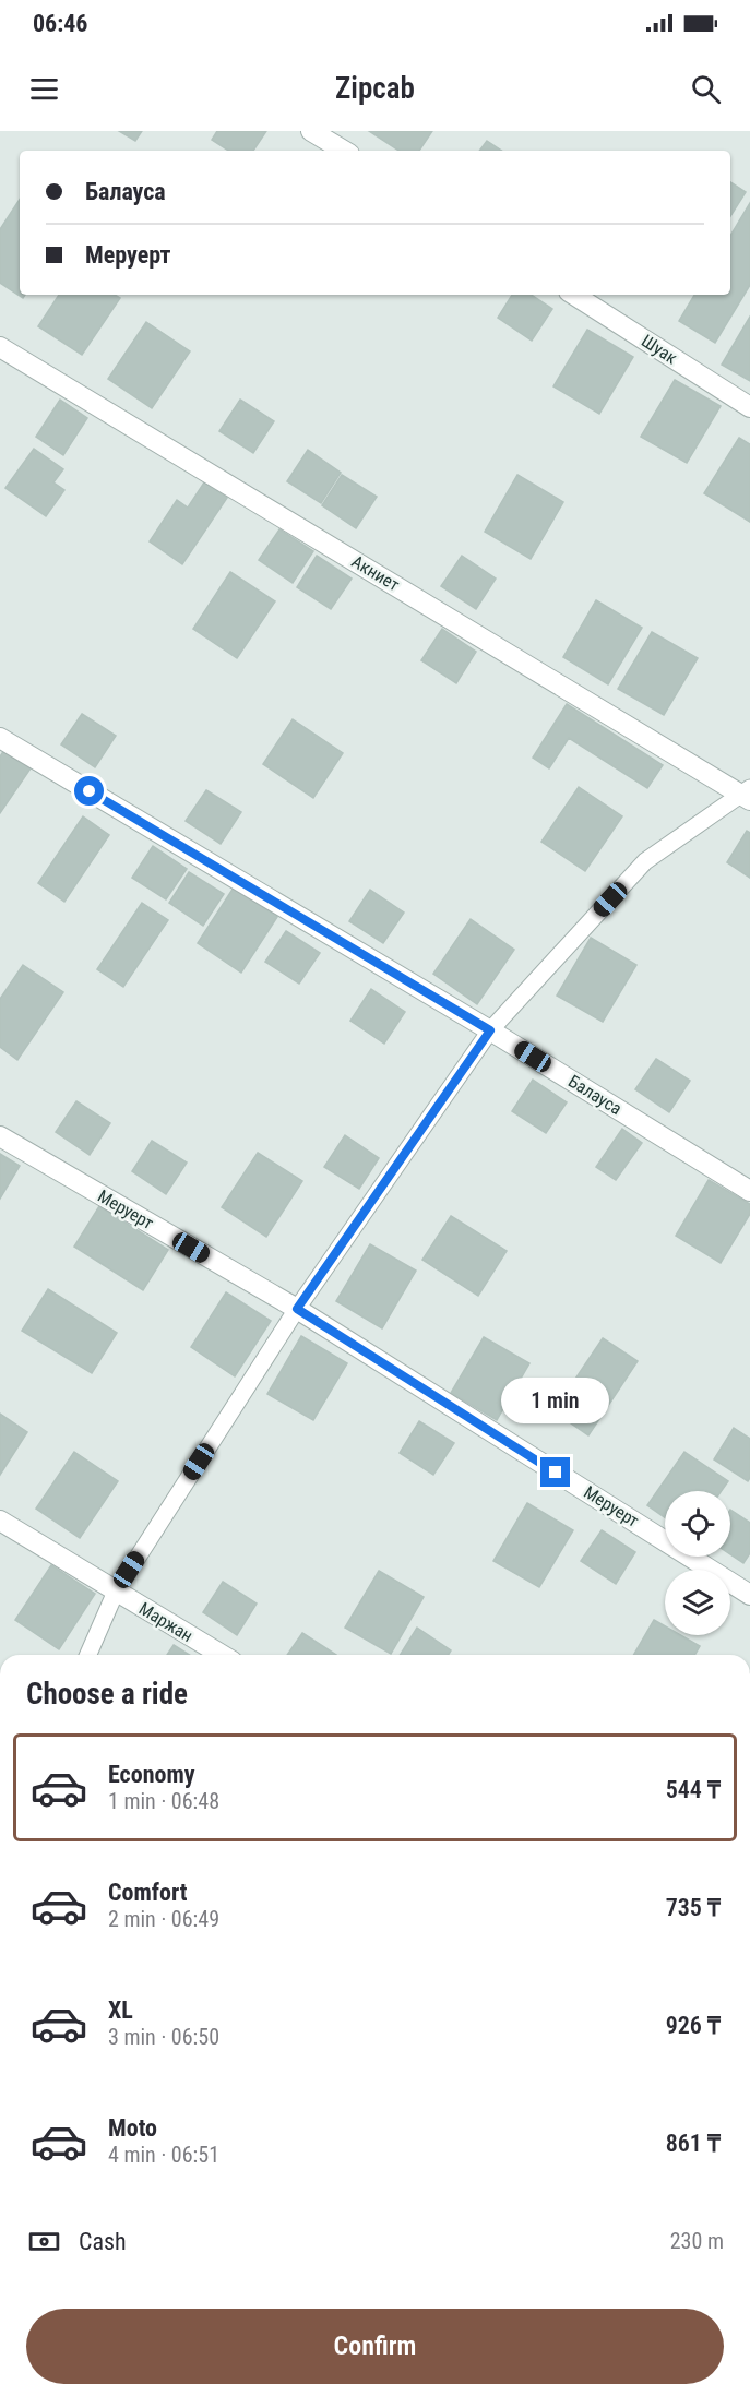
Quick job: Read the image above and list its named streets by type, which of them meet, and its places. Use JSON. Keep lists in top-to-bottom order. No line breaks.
{"streets":{"street":["Шуак","Акниет","Балауса","Меруерт","Маржан"]},"page":{"status":"06:46","header":"Zipcab","banner":["Балауса","Меруерт"],"bubble":"1 min","heading":"Choose a ride","list":[{"name":"Economy","note":"1 min · 06:48","value":"544 ₸"},{"name":"Comfort","note":"2 min · 06:49","value":"735 ₸"},{"name":"XL","note":"3 min · 06:50","value":"926 ₸"},{"name":"Moto","note":"4 min · 06:51","value":"861 ₸"}],"pay":["Cash","230 m"],"buttons":"Confirm"}}
